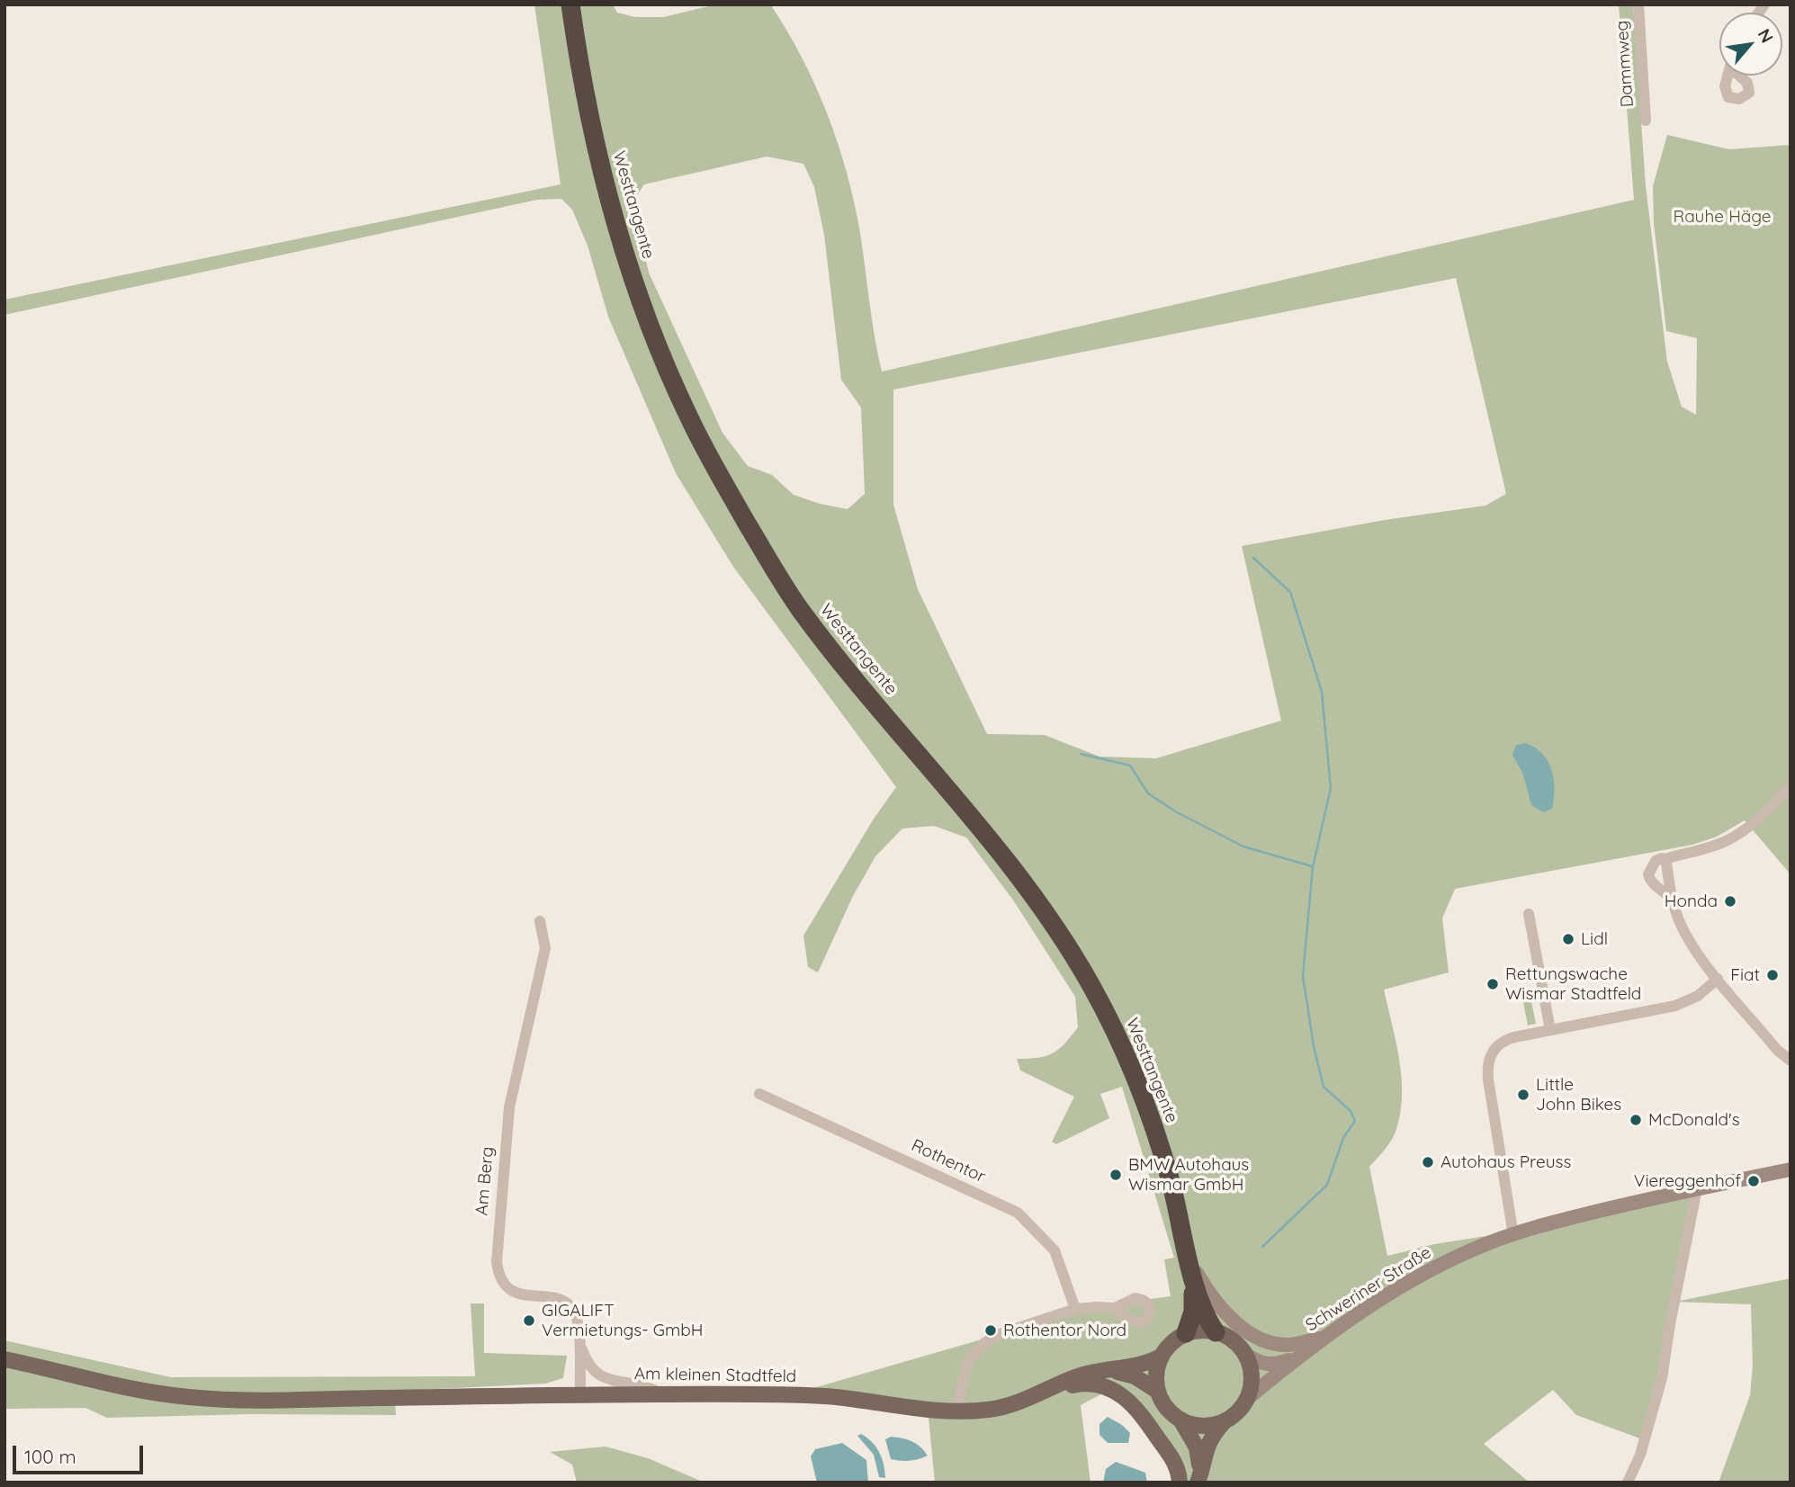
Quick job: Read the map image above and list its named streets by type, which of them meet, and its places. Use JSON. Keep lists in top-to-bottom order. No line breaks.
{"streets":{"highway":["Westtangente"],"main road":["Schweriner Straße","Am kleinen Stadtfeld"],"street":["Dammweg","Rothentor","Am Berg"]},"crossings":[["Westtangente","Schweriner Straße"],["Am Berg","Am kleinen Stadtfeld"]],"parks":["Rauhe Häge"],"places":["Honda","Lidl","Fiat","Rettungswache Wismar Stadtfeld","Little John Bikes","McDonald's","Autohaus Preuss","BMW Autohaus Wismar GmbH","Viereggenhof","GIGALIFT Vermietungs- GmbH","Rothentor Nord"],"scale_bar":"100 m","north":"top right"}
